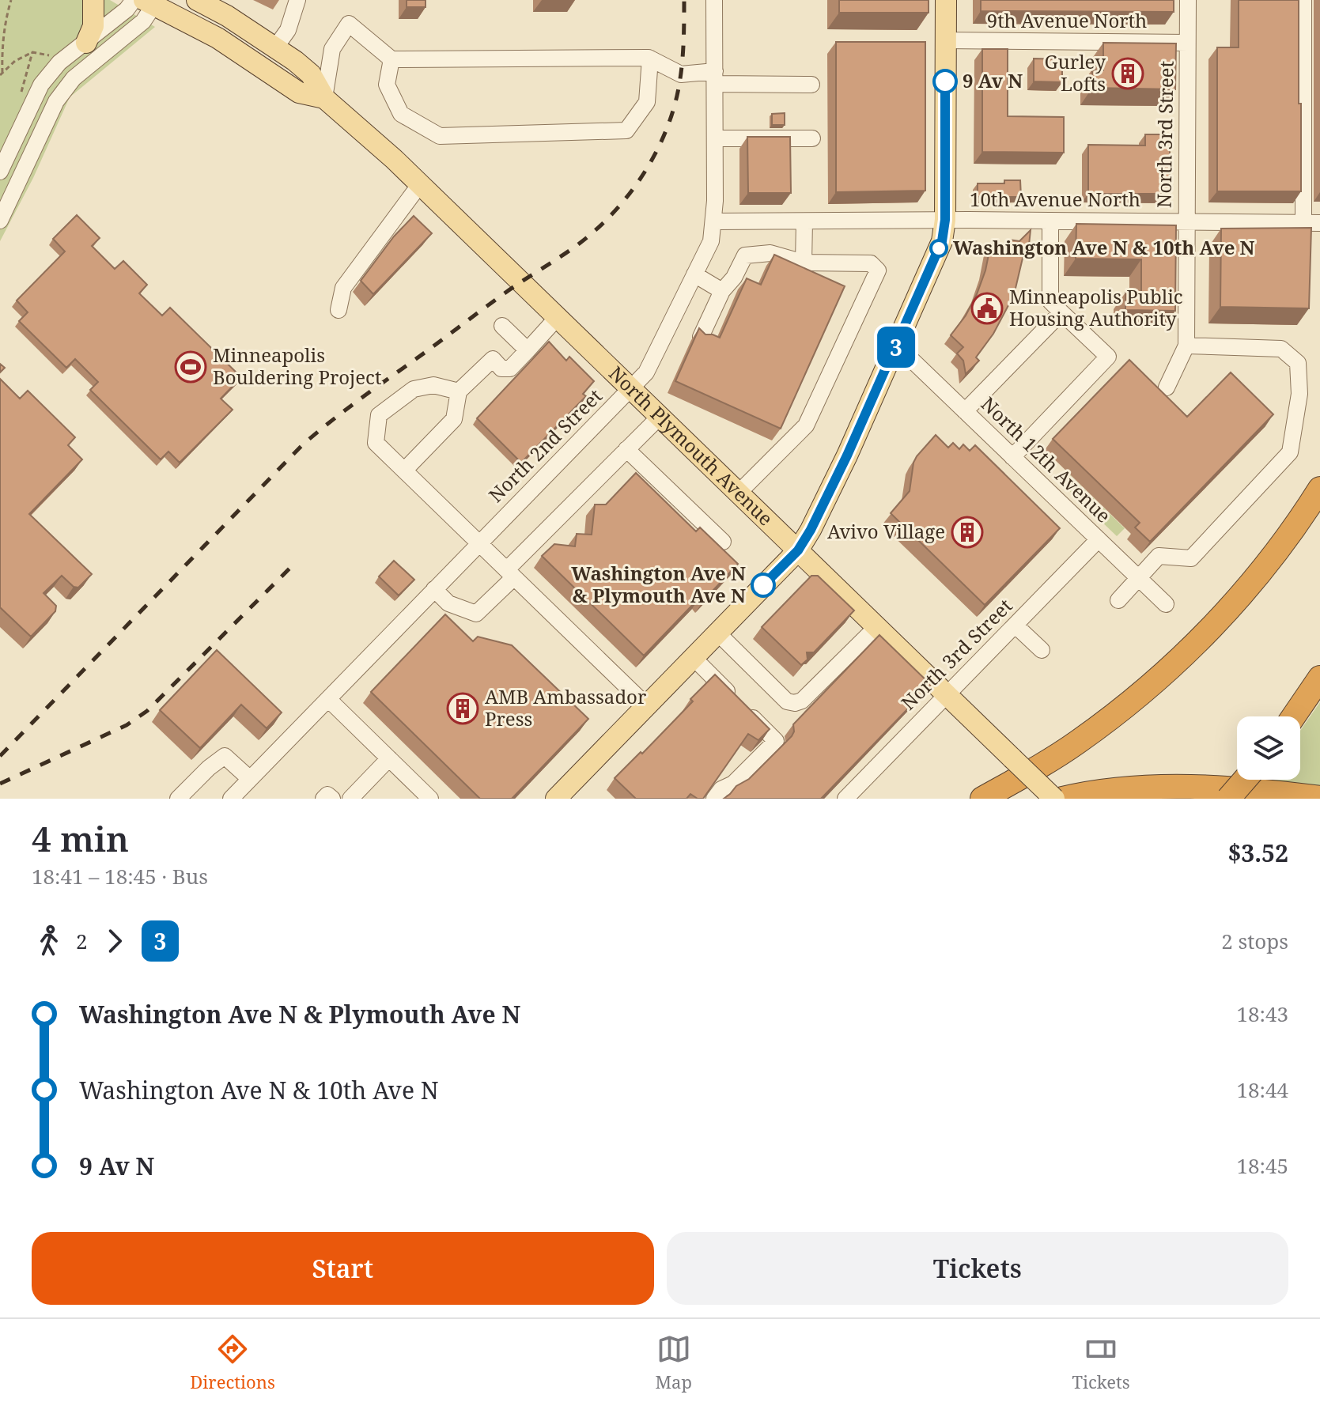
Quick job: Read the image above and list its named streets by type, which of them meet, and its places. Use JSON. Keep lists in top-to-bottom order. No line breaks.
{"streets":{"main road":["North Plymouth Avenue"],"street":["9th Avenue North","North 3rd Street","10th Avenue North","North 2nd Street","North 12th Avenue"]},"crossings":[["9th Avenue North","North 3rd Street"],["North 3rd Street","10th Avenue North"],["North 3rd Street","North Plymouth Avenue"],["North 3rd Street","North 12th Avenue"],["10th Avenue North","North 2nd Street"],["North 2nd Street","North Plymouth Avenue"]],"places":{"building":["Gurley Lofts","Avivo Village","AMB Ambassador Press"],"other":["9 Av N","Washington Ave N & 10th Ave N","Washington Ave N & Plymouth Ave N"],"public building":["Minneapolis Public Housing Authority"],"sports":["Minneapolis Bouldering Project"]},"lines":["bus line 3"],"page":{"on_map":"3","heading":["4 min","18:41 – 18:45 · Bus","$3.52"],"legs":["2","3","2 stops"],"list":[{"name":"Washington Ave N & Plymouth Ave N","value":"18:43"},{"name":"Washington Ave N & 10th Ave N","value":"18:44"},{"name":"9 Av N","value":"18:45"}],"buttons":["Start","Tickets"],"tabs":["Directions","Map","Tickets"]}}
